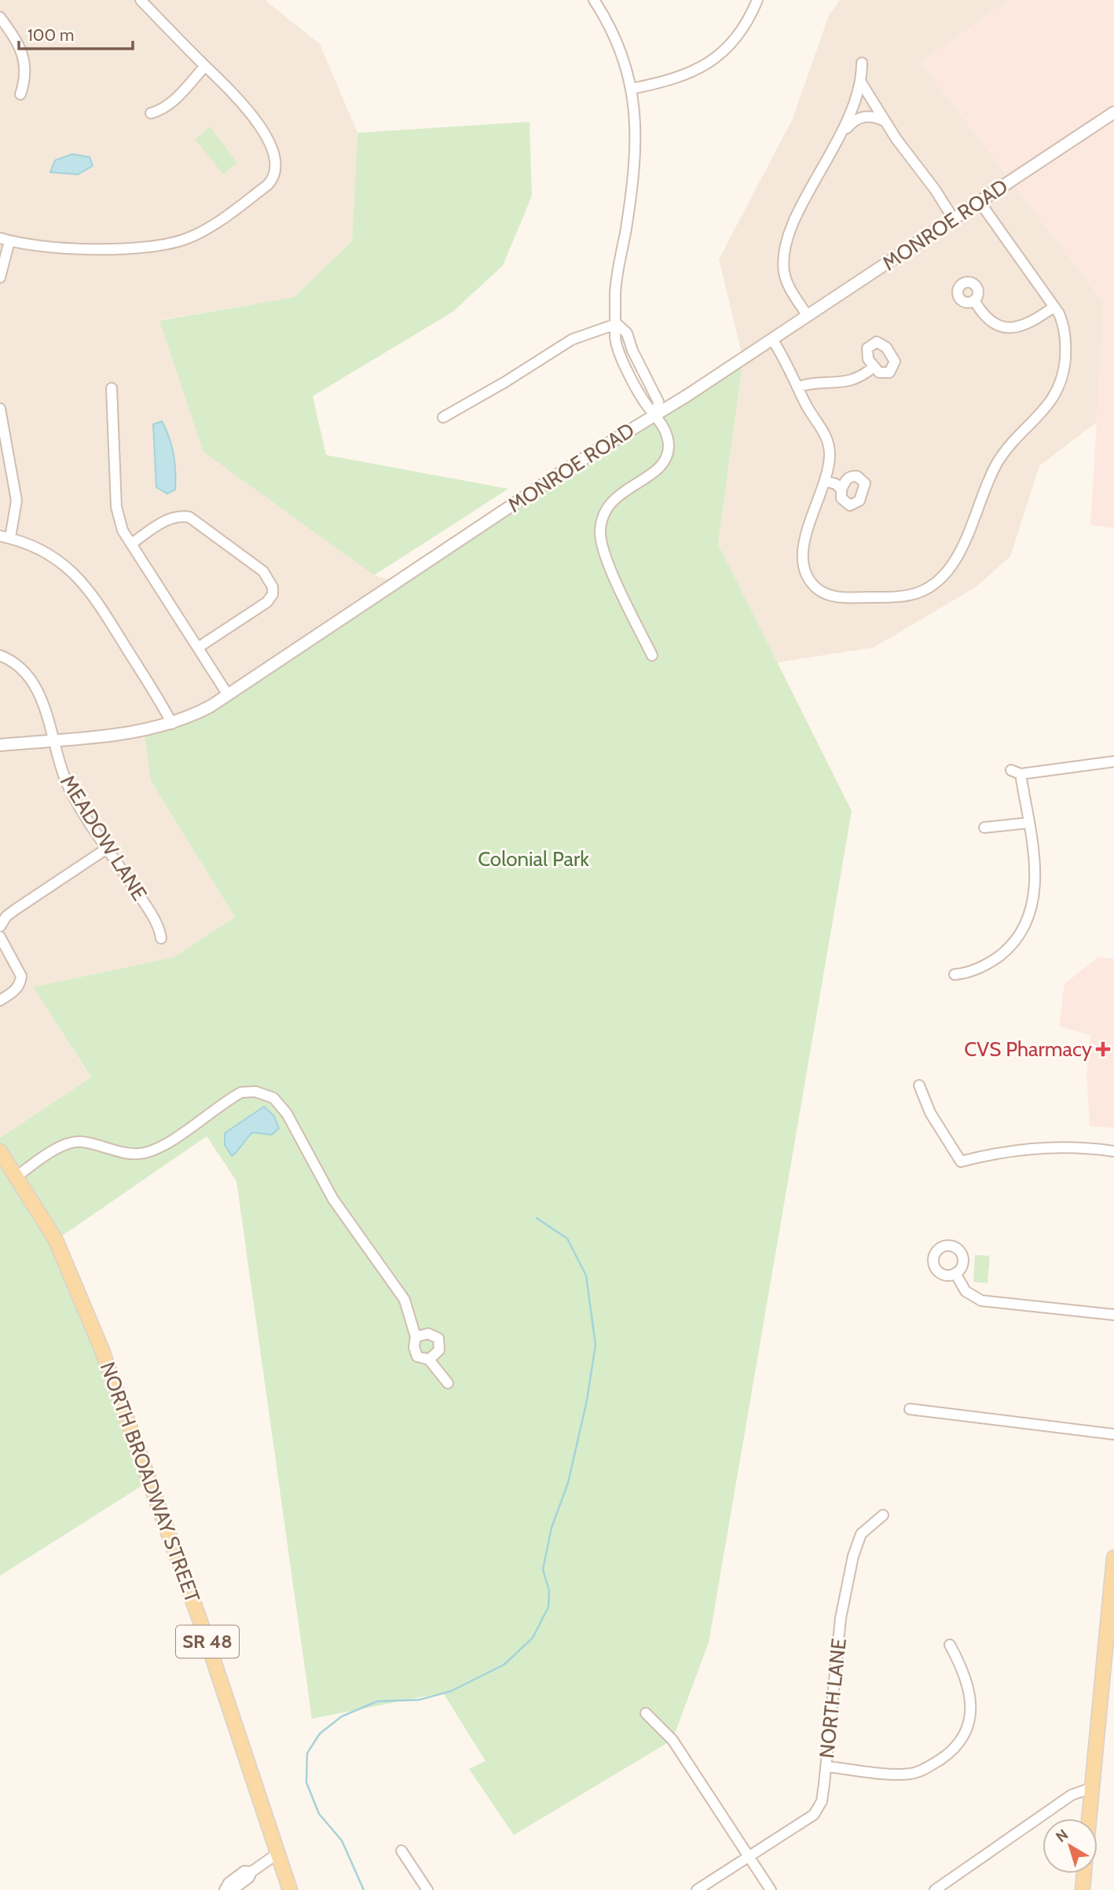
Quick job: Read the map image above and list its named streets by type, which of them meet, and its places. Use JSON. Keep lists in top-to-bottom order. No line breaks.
{"streets":{"main road":["NORTH BROADWAY STREET","SR 48"],"street":["MONROE ROAD","MEADOW LANE","NORTH LANE"]},"crossings":[["MONROE ROAD","MEADOW LANE"]],"parks":["Colonial Park"],"places":{"health":["CVS Pharmacy"]},"scale_bar":"100 m","north":"top left"}
